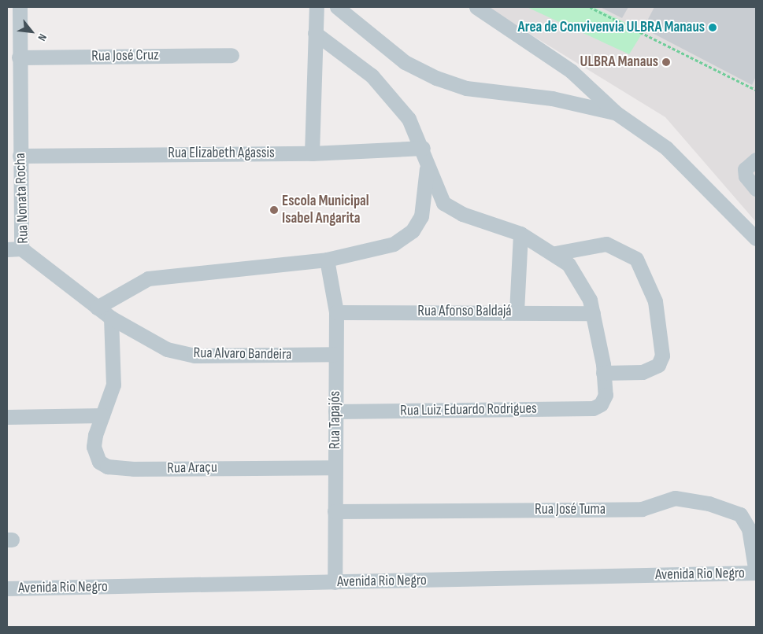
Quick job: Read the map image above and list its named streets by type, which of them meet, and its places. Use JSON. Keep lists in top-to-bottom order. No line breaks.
{"streets":{"street":["Rua José Cruz","Rua Elizabeth Agassis","Rua Nonata Rocha","Rua Afonso Baldajá","Rua Alvaro Bandeira","Rua Luiz Eduardo Rodrigues","Rua Tapajós","Rua Araçu","Rua José Tuma","Avenida Rio Negro"]},"crossings":[["Rua José Cruz","Rua Nonata Rocha"],["Rua Elizabeth Agassis","Rua Nonata Rocha"],["Rua Nonata Rocha","Rua Alvaro Bandeira"],["Rua Afonso Baldajá","Rua Tapajós"],["Rua Alvaro Bandeira","Rua Tapajós"],["Rua Luiz Eduardo Rodrigues","Rua Tapajós"],["Rua Tapajós","Rua Araçu"],["Rua Tapajós","Rua José Tuma"],["Rua Tapajós","Avenida Rio Negro"],["Rua José Tuma","Avenida Rio Negro"]],"places":["Area de Convivenvia ULBRA Manaus","ULBRA Manaus","Escola Municipal Isabel Angarita"],"north":"bottom right"}
